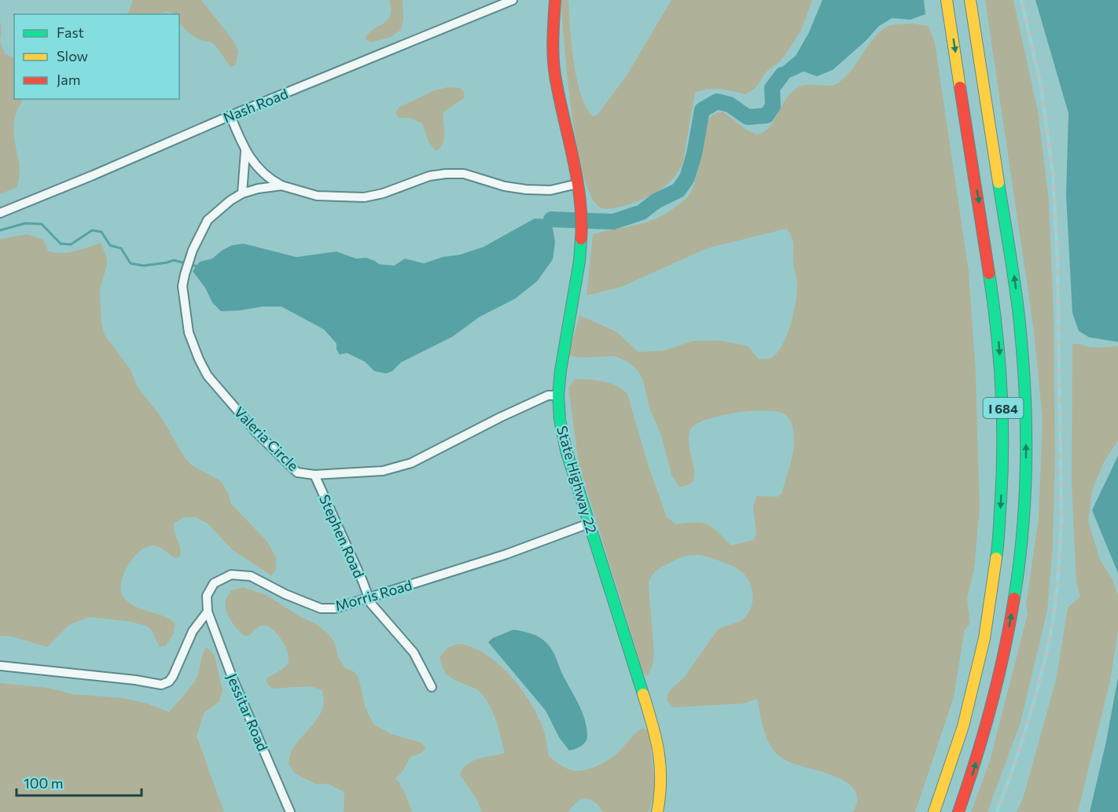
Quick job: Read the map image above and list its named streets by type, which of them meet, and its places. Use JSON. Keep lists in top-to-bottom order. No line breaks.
{"streets":{"main road":["I 684","State Highway 22"],"street":["Nash Road","Valeria Circle","Stephen Road","Morris Road","Jessitar Road"]},"crossings":[["Nash Road","Valeria Circle"],["Valeria Circle","State Highway 22"],["Valeria Circle","Stephen Road"],["State Highway 22","Morris Road"],["Stephen Road","Morris Road"],["Morris Road","Jessitar Road"]],"legend":["Fast","Slow","Jam"],"scale_bar":"100 m"}
